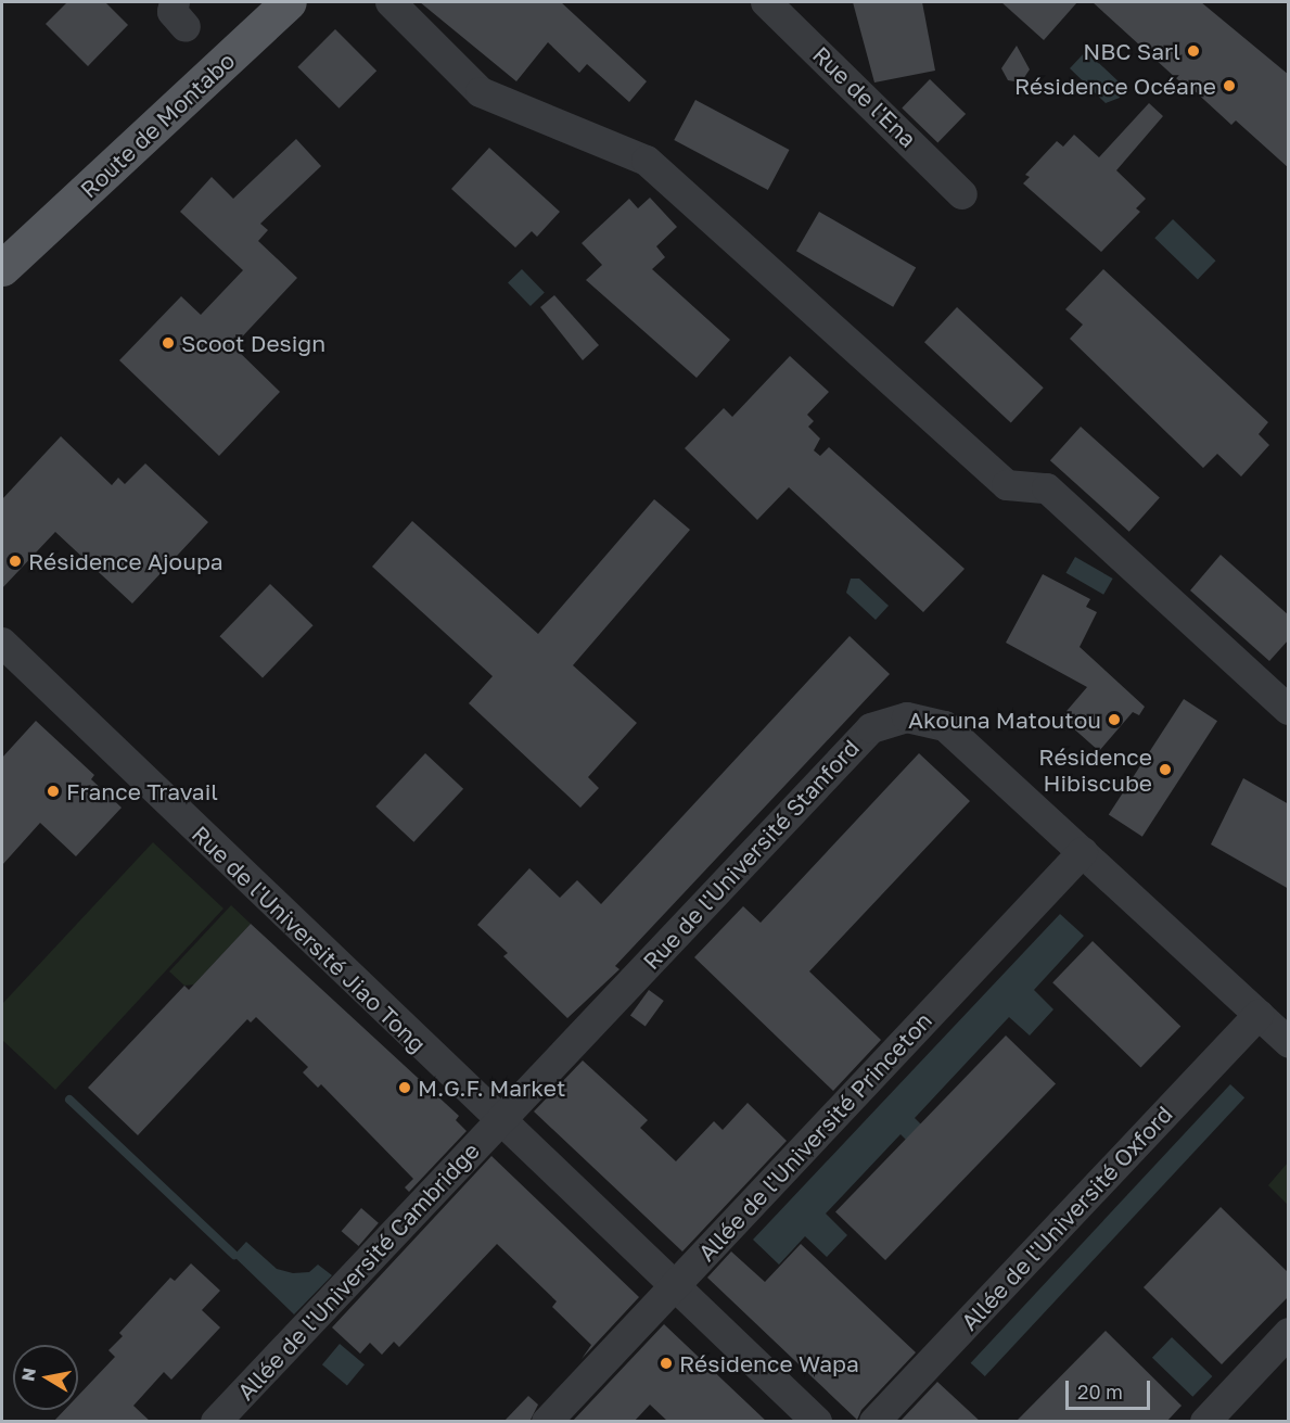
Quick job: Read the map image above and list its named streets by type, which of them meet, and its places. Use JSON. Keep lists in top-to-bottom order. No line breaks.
{"streets":{"main road":["Route de Montabo"],"street":["Rue de l'Ena","Rue de l'Université Stanford","Rue de l'Université Jiao Tong","Allée de l'Université Princeton","Allée de l'Université Oxford","Allée de l'Université Cambridge"]},"crossings":[["Rue de l'Université Stanford","Rue de l'Université Jiao Tong"],["Rue de l'Université Stanford","Allée de l'Université Princeton"],["Rue de l'Université Stanford","Allée de l'Université Oxford"],["Rue de l'Université Stanford","Allée de l'Université Cambridge"],["Rue de l'Université Jiao Tong","Allée de l'Université Princeton"],["Rue de l'Université Jiao Tong","Allée de l'Université Cambridge"]],"places":["NBC Sarl","Résidence Océane","Scoot Design","Résidence Ajoupa","Akouna Matoutou","Résidence Hibiscube","France Travail","M.G.F. Market","Résidence Wapa"],"scale_bar":"20 m","north":"left"}
